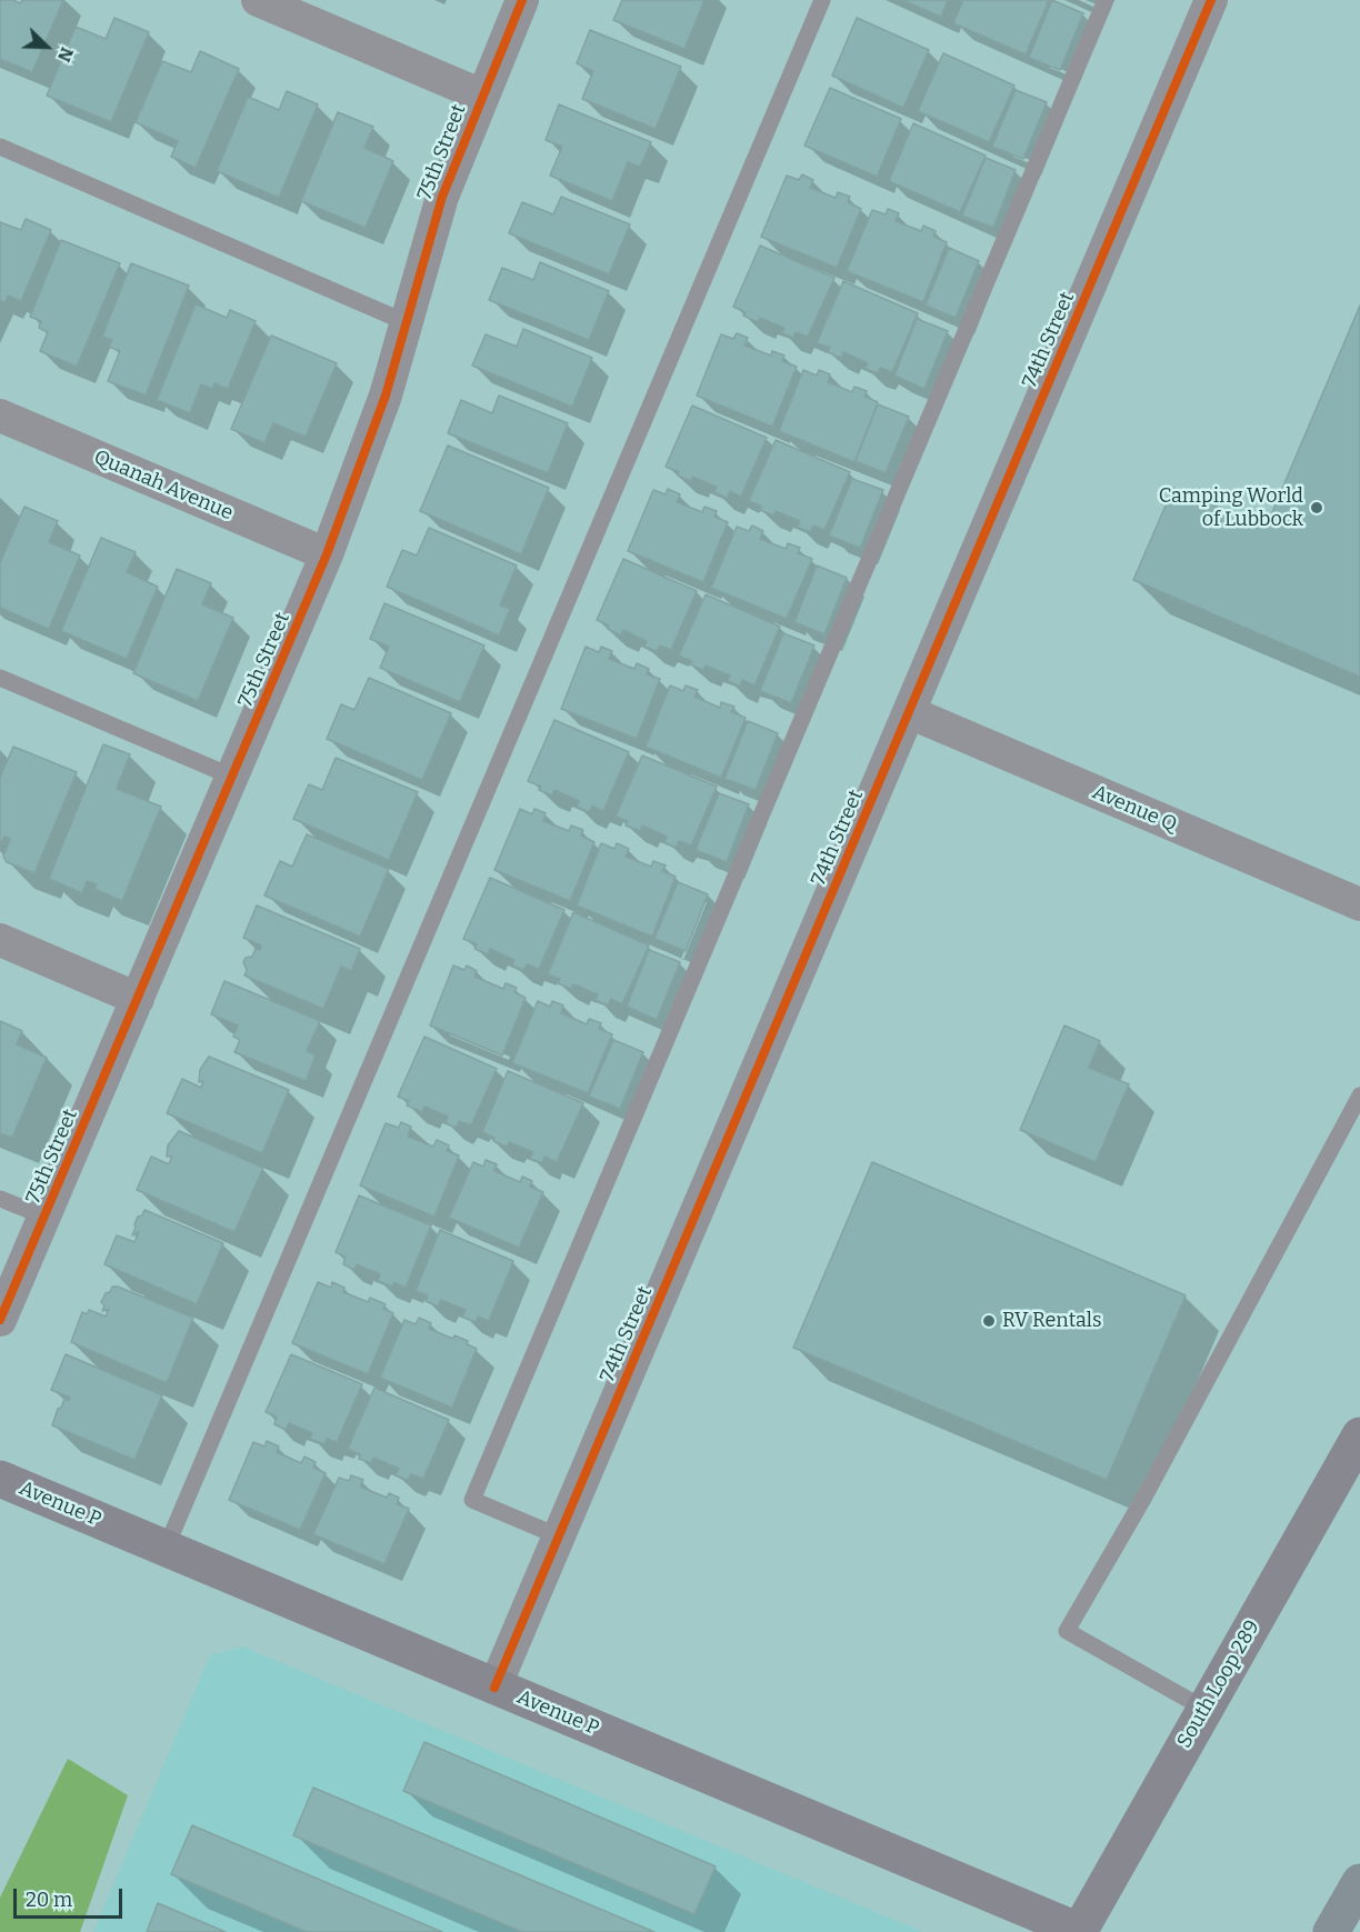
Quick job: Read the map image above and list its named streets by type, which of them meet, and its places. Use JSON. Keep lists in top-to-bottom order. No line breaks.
{"streets":{"street":["75th Street","74th Street","Quanah Avenue","Avenue Q","Avenue P","South Loop 289"]},"crossings":[["75th Street","Quanah Avenue"],["74th Street","Avenue Q"],["74th Street","Avenue P"],["Avenue P","South Loop 289"]],"places":["Camping World of Lubbock","RV Rentals"],"scale_bar":"20 m","north":"bottom right"}
